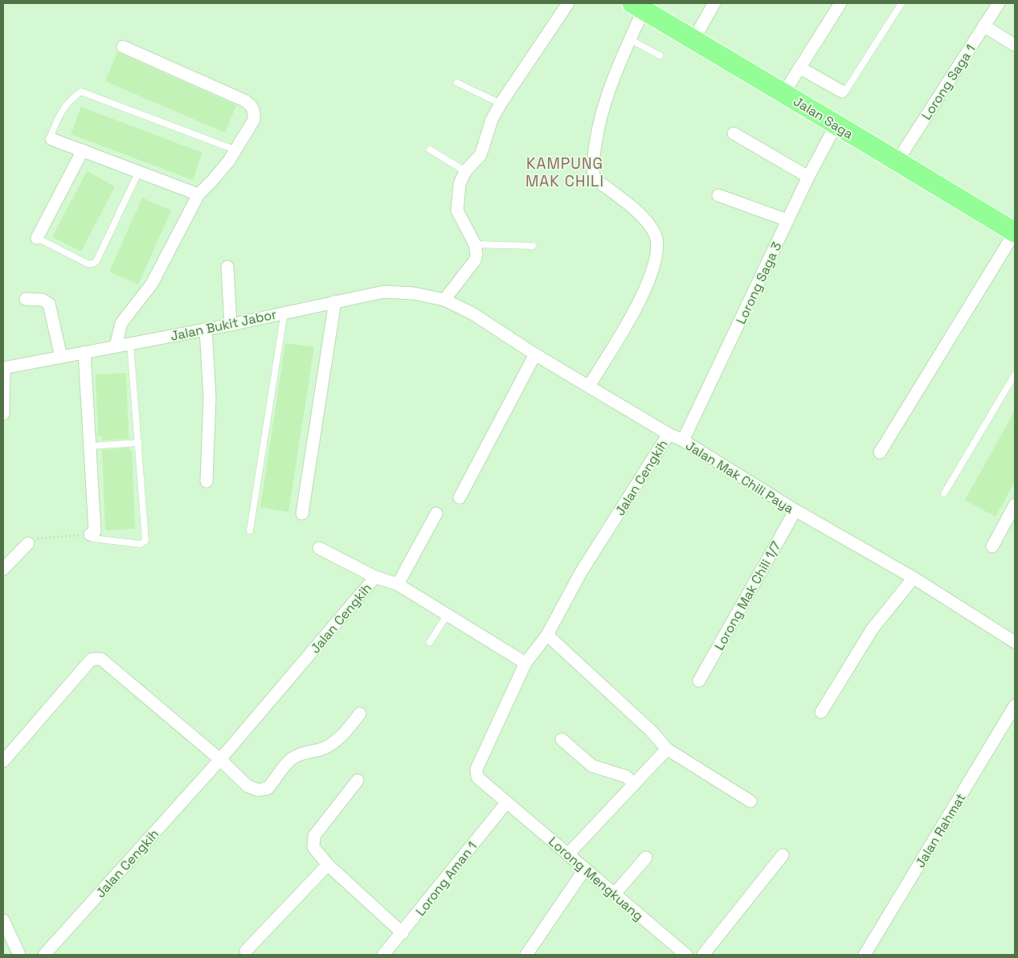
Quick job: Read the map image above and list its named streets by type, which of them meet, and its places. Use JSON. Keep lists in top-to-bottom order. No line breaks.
{"streets":{"main road":["Jalan Saga"],"street":["Lorong Saga 1","Lorong Saga 3","Jalan Bukit Jabor","Jalan Mak Chili Paya","Jalan Cengkih","Lorong Mak Chili 1/7","Jalan Rahmat","Lorong Aman 1","Lorong Mengkuang"]},"crossings":[["Lorong Saga 1","Jalan Saga"],["Jalan Saga","Lorong Saga 3"],["Lorong Saga 3","Jalan Mak Chili Paya"],["Jalan Bukit Jabor","Jalan Mak Chili Paya"],["Jalan Mak Chili Paya","Jalan Cengkih"],["Jalan Mak Chili Paya","Lorong Mak Chili 1/7"],["Jalan Cengkih","Lorong Mengkuang"],["Lorong Aman 1","Lorong Mengkuang"]],"districts":["KAMPUNG MAK CHILI"]}
